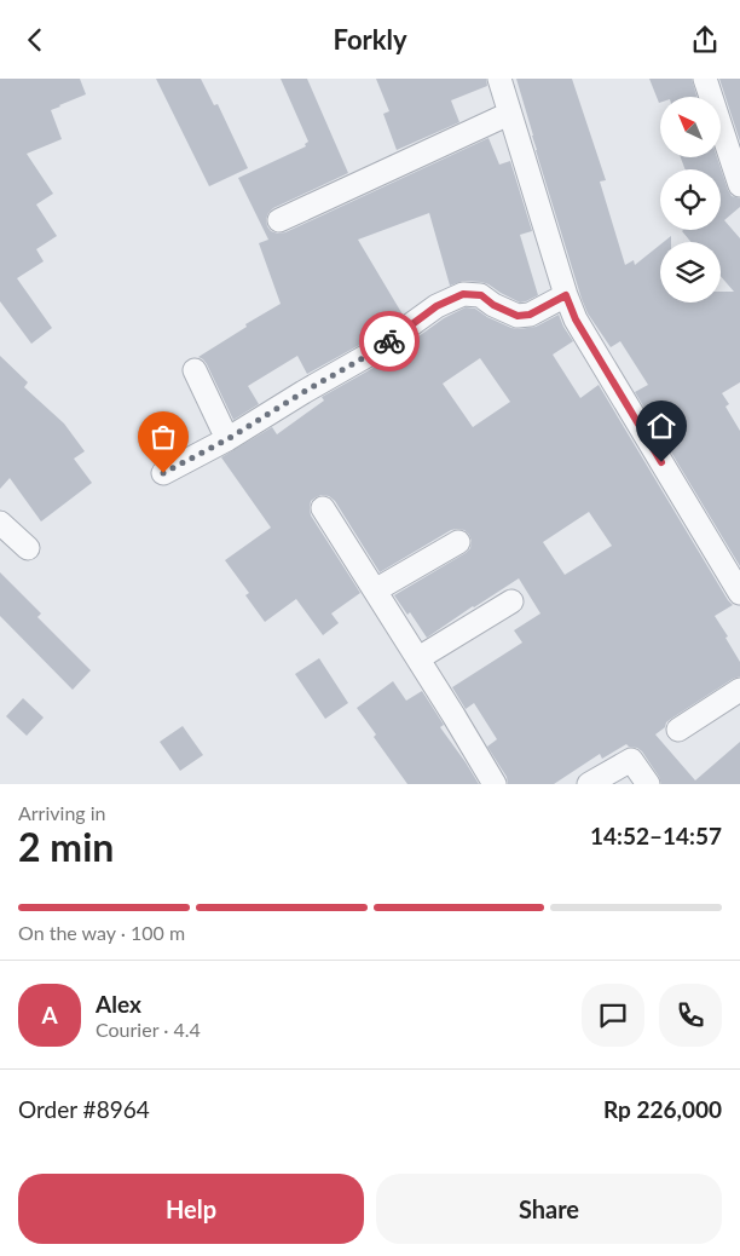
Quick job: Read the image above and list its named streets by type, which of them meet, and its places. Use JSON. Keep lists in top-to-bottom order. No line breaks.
{"north":"top left","page":{"header":"Forkly","heading":["2 min","Arriving in","14:52–14:57"],"panel":["Alex","Courier · 4.4","Order #8964","Rp 226,000"],"bar":"On the way · 100 m","round":"A","buttons":["Help","Share"]}}
